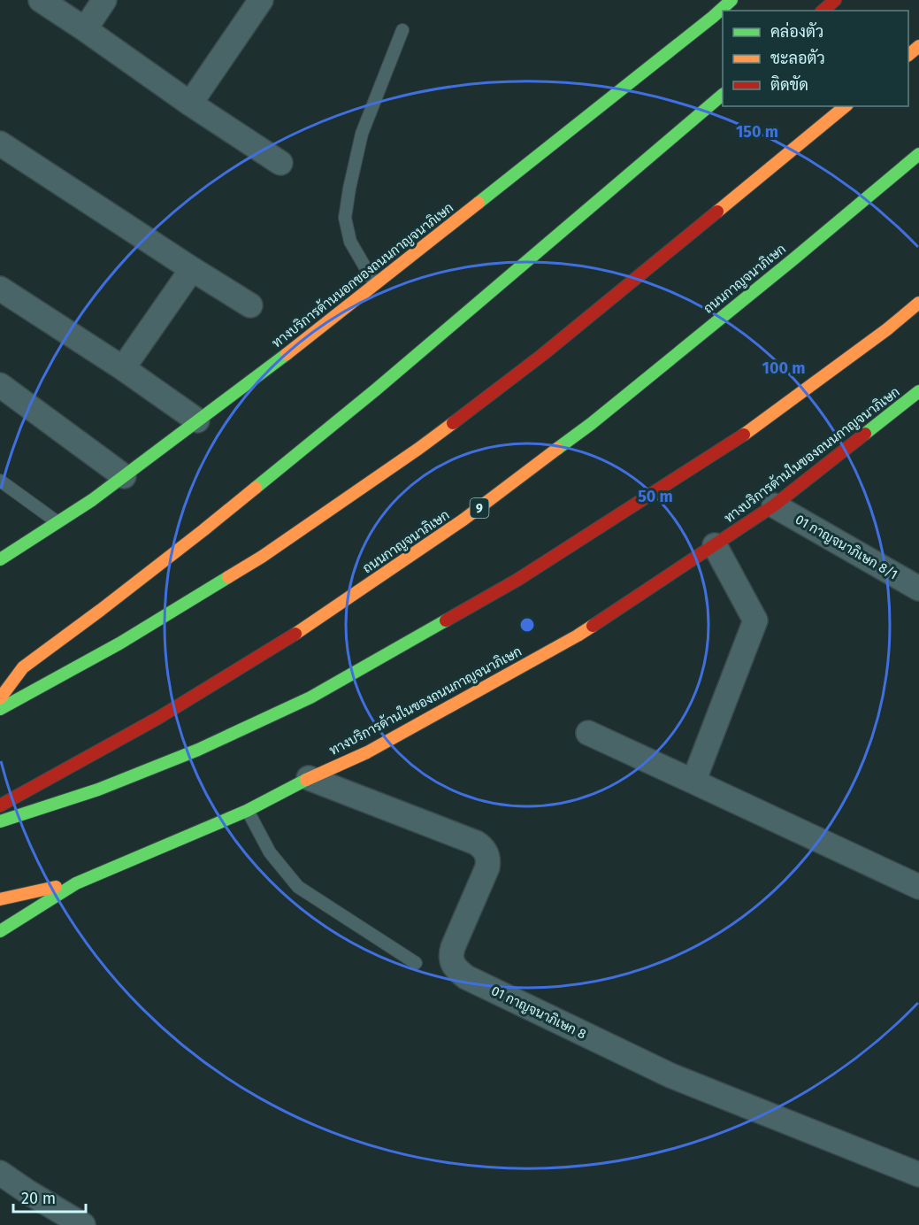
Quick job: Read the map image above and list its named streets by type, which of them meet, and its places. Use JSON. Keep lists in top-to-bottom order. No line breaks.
{"streets":{"main road":["ทางบริการด้านนอกของถนนกาญจนาภิเษก","ถนนกาญจนาภิเษก","ทางบริการด้านในของถนนกาญจนาภิเษก","9"],"street":["01 กาญจนาภิเษก 8/1","01 กาญจนาภิเษก 8"]},"crossings":[["ทางบริการด้านในของถนนกาญจนาภิเษก","01 กาญจนาภิเษก 8/1"],["ทางบริการด้านในของถนนกาญจนาภิเษก","01 กาญจนาภิเษก 8"]],"legend":["คล่องตัว","ชะลอตัว","ติดขัด"],"scale_bar":"20 m","rings":["150 m","100 m","50 m"]}
